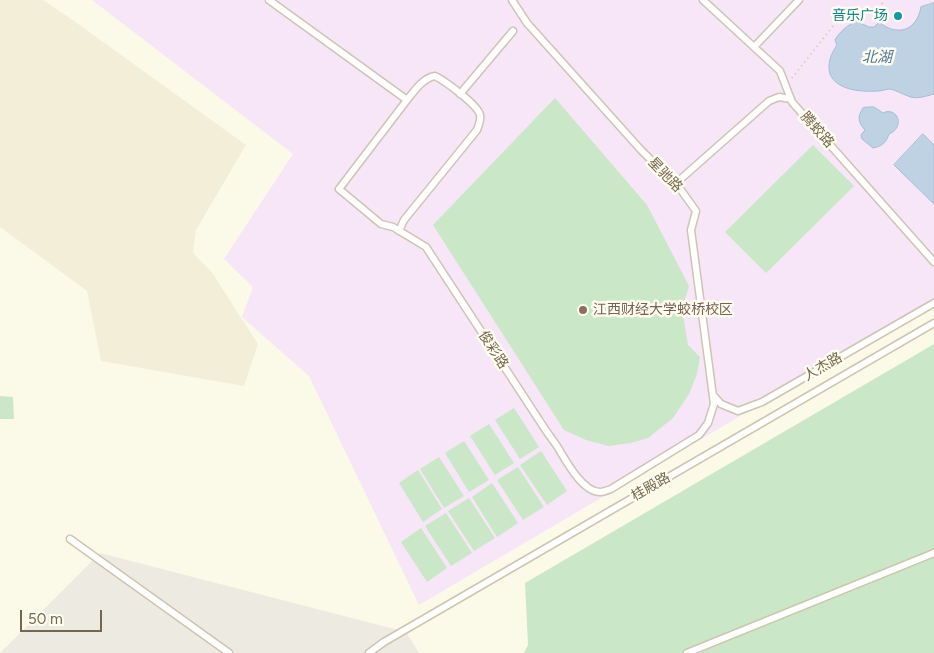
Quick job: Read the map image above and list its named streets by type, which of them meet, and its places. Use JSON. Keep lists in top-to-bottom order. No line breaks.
{"streets":{"lane":["腾蛟路","星驰路","俊彩路","人杰路","桂殿路"]},"crossings":[["星驰路","俊彩路"],["星驰路","人杰路"],["俊彩路","人杰路"]],"water":["北湖"],"places":["音乐广场","江西财经大学蛟桥校区"],"scale_bar":"50 m"}
